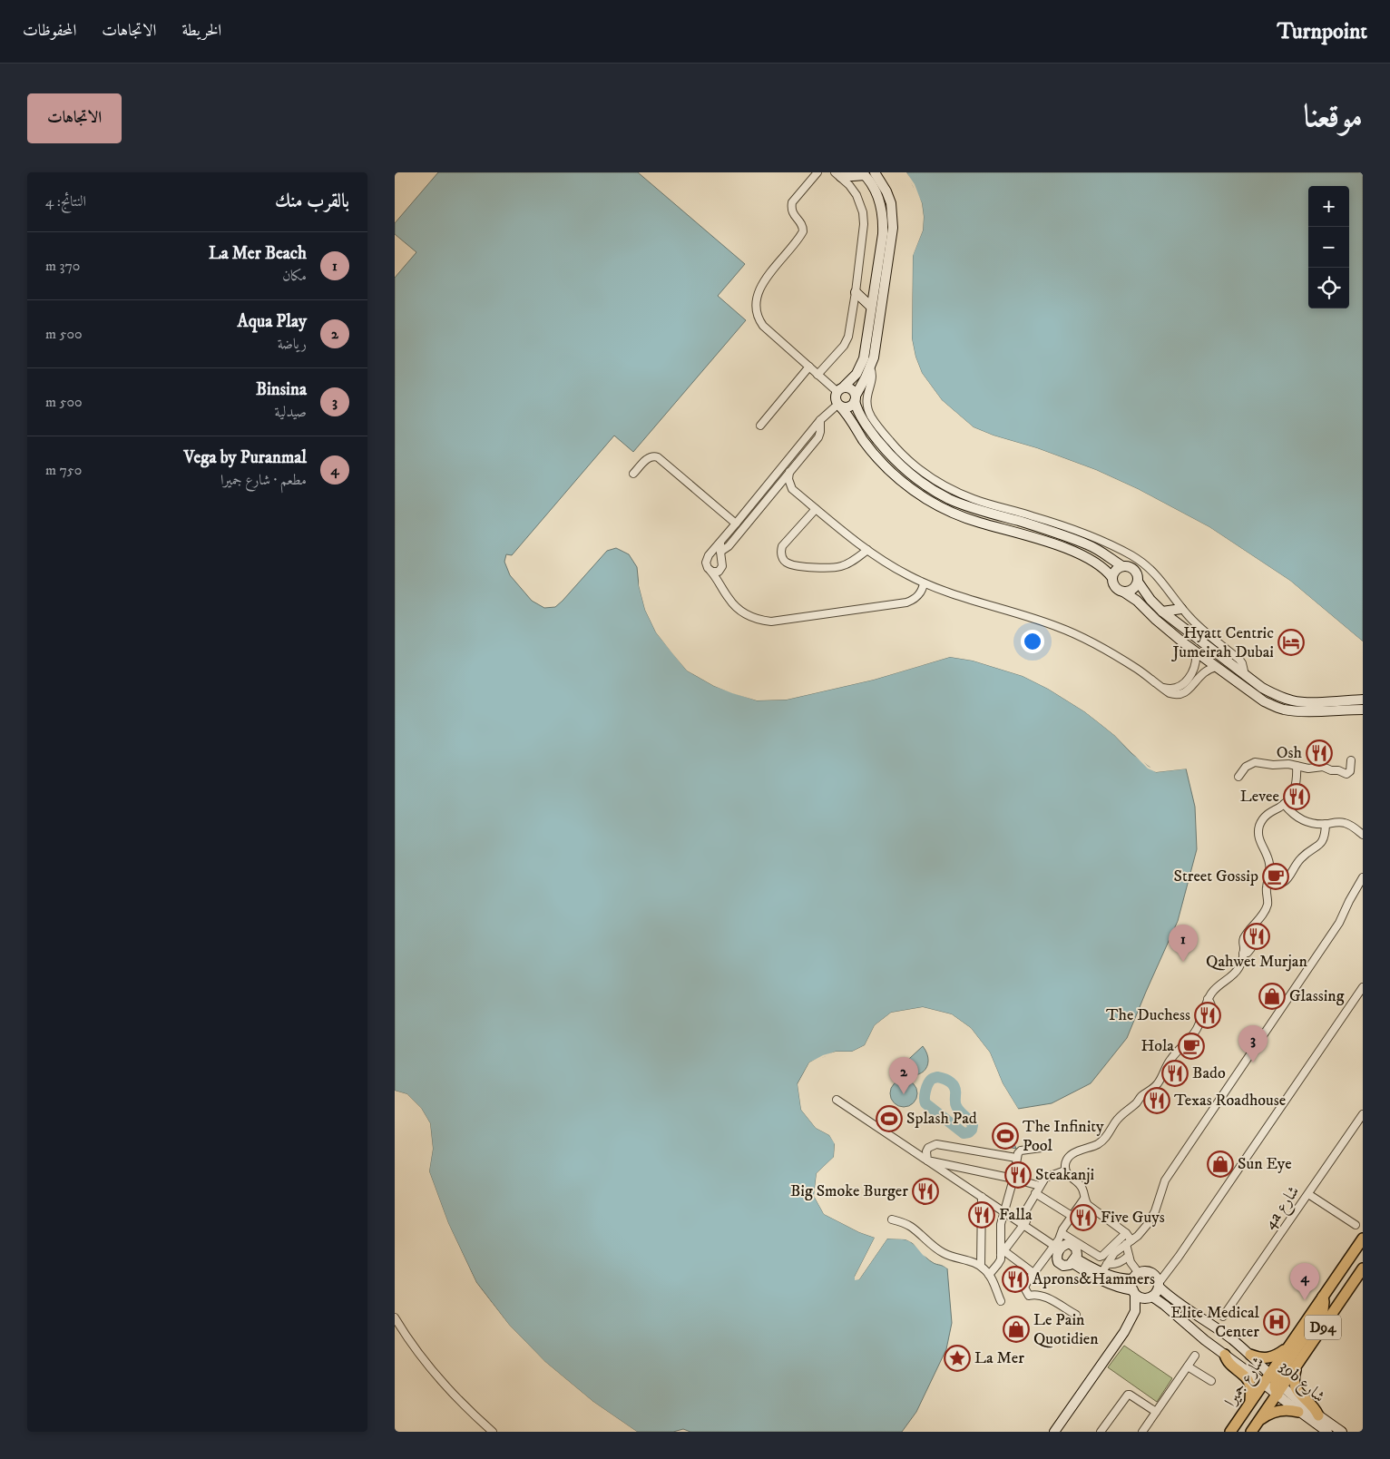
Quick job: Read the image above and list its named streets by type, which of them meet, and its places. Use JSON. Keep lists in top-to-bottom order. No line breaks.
{"streets":{"main road":["D94","شارع جميرا"],"street":["4a شارع","39b شارع"]},"crossings":[["شارع جميرا","39b شارع"]],"places":{"hotel":["Hyatt Centric Jumeirah Dubai"],"restaurant":["Osh","Levee","Qahwet Murjan","The Duchess","Bado","Texas Roadhouse","Steakanji","Big Smoke Burger","Falla","Five Guys","Aprons&Hammers"],"cafe":["Street Gossip","Hola"],"shop":["Glassing","Sun Eye","Le Pain Quotidien"],"sports":["Splash Pad","The Infinity Pool"],"hospital":["Elite Medical Center"],"place":["La Mer"]},"page":{"header":"Turnpoint","nav":["الخريطة","الاتجاهات","المحفوظات"],"title":"موقعنا","buttons":"الاتجاهات","heading":["بالقرب منك","النتائج: 4"],"map_buttons":["+","−"],"list":[{"mark":"1","name":"La Mer Beach","note":"مكان","value":"370 m"},{"mark":"2","name":"Aqua Play","note":"رياضة","value":"500 m"},{"mark":"3","name":"Binsina","note":"صيدلية","value":"500 m"},{"mark":"4","name":"Vega by Puranmal","note":"مطعم · شارع جميرا","value":"750 m"}],"pins":["1","3","2","4"]}}
